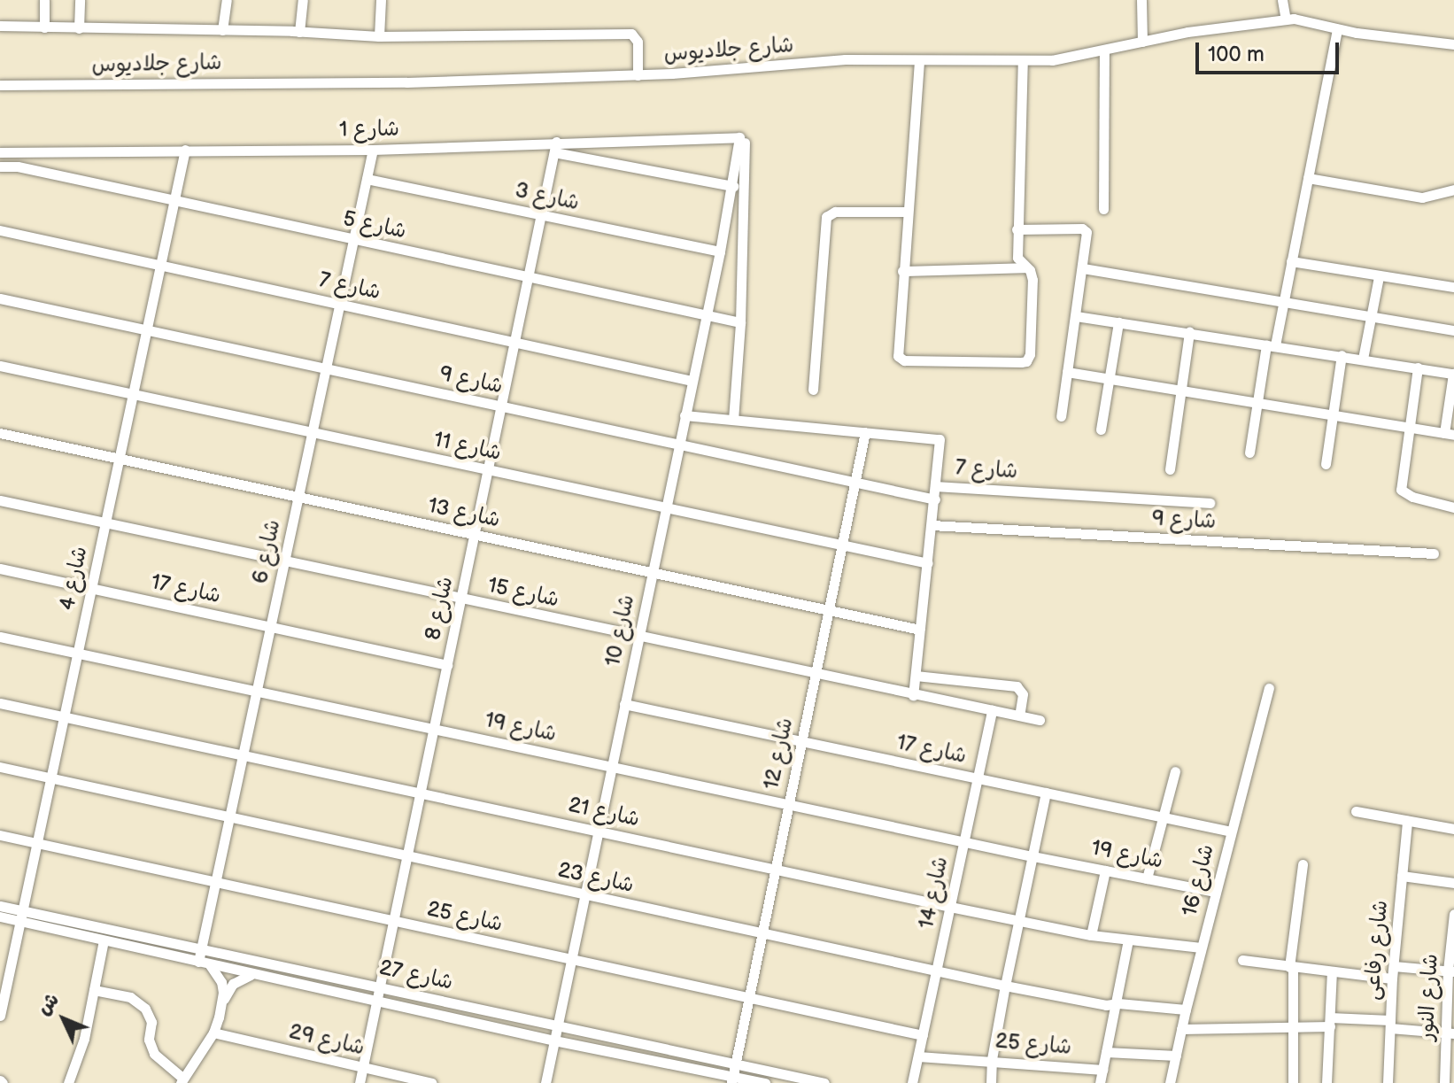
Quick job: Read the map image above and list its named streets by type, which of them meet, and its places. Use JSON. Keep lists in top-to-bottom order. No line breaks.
{"streets":{"street":["شارع جلاديوس","شارع 1","شارع 3","شارع 5","شارع 7","شارع 9","شارع 11","شارع 13","شارع 6","شارع 4","شارع 17","شارع 15","شارع 8","شارع 10","شارع 19","شارع 12","شارع 21","شارع 23","شارع 16","شارع 14","شارع 25","شارع رفاعى","شارع 27","شارع النور","شارع 29"]},"crossings":[["شارع 1","شارع 6"],["شارع 1","شارع 4"],["شارع 1","شارع 8"],["شارع 1","شارع 10"],["شارع 3","شارع 6"],["شارع 3","شارع 8"],["شارع 3","شارع 10"],["شارع 5","شارع 6"],["شارع 5","شارع 4"],["شارع 5","شارع 8"],["شارع 5","شارع 10"],["شارع 7","شارع 6"],["شارع 7","شارع 4"],["شارع 7","شارع 8"],["شارع 7","شارع 10"],["شارع 7","شارع 12"],["شارع 9","شارع 6"],["شارع 9","شارع 4"],["شارع 9","شارع 8"],["شارع 9","شارع 10"],["شارع 9","شارع 12"],["شارع 11","شارع 6"],["شارع 11","شارع 4"],["شارع 11","شارع 8"],["شارع 11","شارع 10"],["شارع 11","شارع 12"],["شارع 13","شارع 6"],["شارع 13","شارع 4"],["شارع 13","شارع 8"],["شارع 13","شارع 10"],["شارع 13","شارع 12"],["شارع 6","شارع 17"],["شارع 6","شارع 15"],["شارع 6","شارع 19"],["شارع 6","شارع 21"],["شارع 6","شارع 23"],["شارع 6","شارع 25"],["شارع 6","شارع 27"],["شارع 4","شارع 17"],["شارع 4","شارع 15"],["شارع 4","شارع 19"],["شارع 4","شارع 21"],["شارع 4","شارع 23"],["شارع 4","شارع 25"],["شارع 4","شارع 27"],["شارع 17","شارع 8"],["شارع 17","شارع 10"],["شارع 17","شارع 12"],["شارع 17","شارع 16"],["شارع 17","شارع 14"],["شارع 15","شارع 8"],["شارع 15","شارع 10"],["شارع 15","شارع 12"],["شارع 15","شارع 14"],["شارع 8","شارع 19"],["شارع 8","شارع 21"],["شارع 8","شارع 23"],["شارع 8","شارع 25"],["شارع 8","شارع 27"],["شارع 8","شارع 29"],["شارع 10","شارع 19"],["شارع 10","شارع 21"],["شارع 10","شارع 23"],["شارع 10","شارع 25"],["شارع 10","شارع 27"],["شارع 19","شارع 12"],["شارع 19","شارع 16"],["شارع 19","شارع 14"],["شارع 12","شارع 21"],["شارع 12","شارع 23"],["شارع 12","شارع 25"],["شارع 12","شارع 27"],["شارع 21","شارع 16"],["شارع 21","شارع 14"],["شارع 23","شارع 16"],["شارع 23","شارع 14"],["شارع 14","شارع 25"]],"scale_bar":"100 m","north":"top left"}
